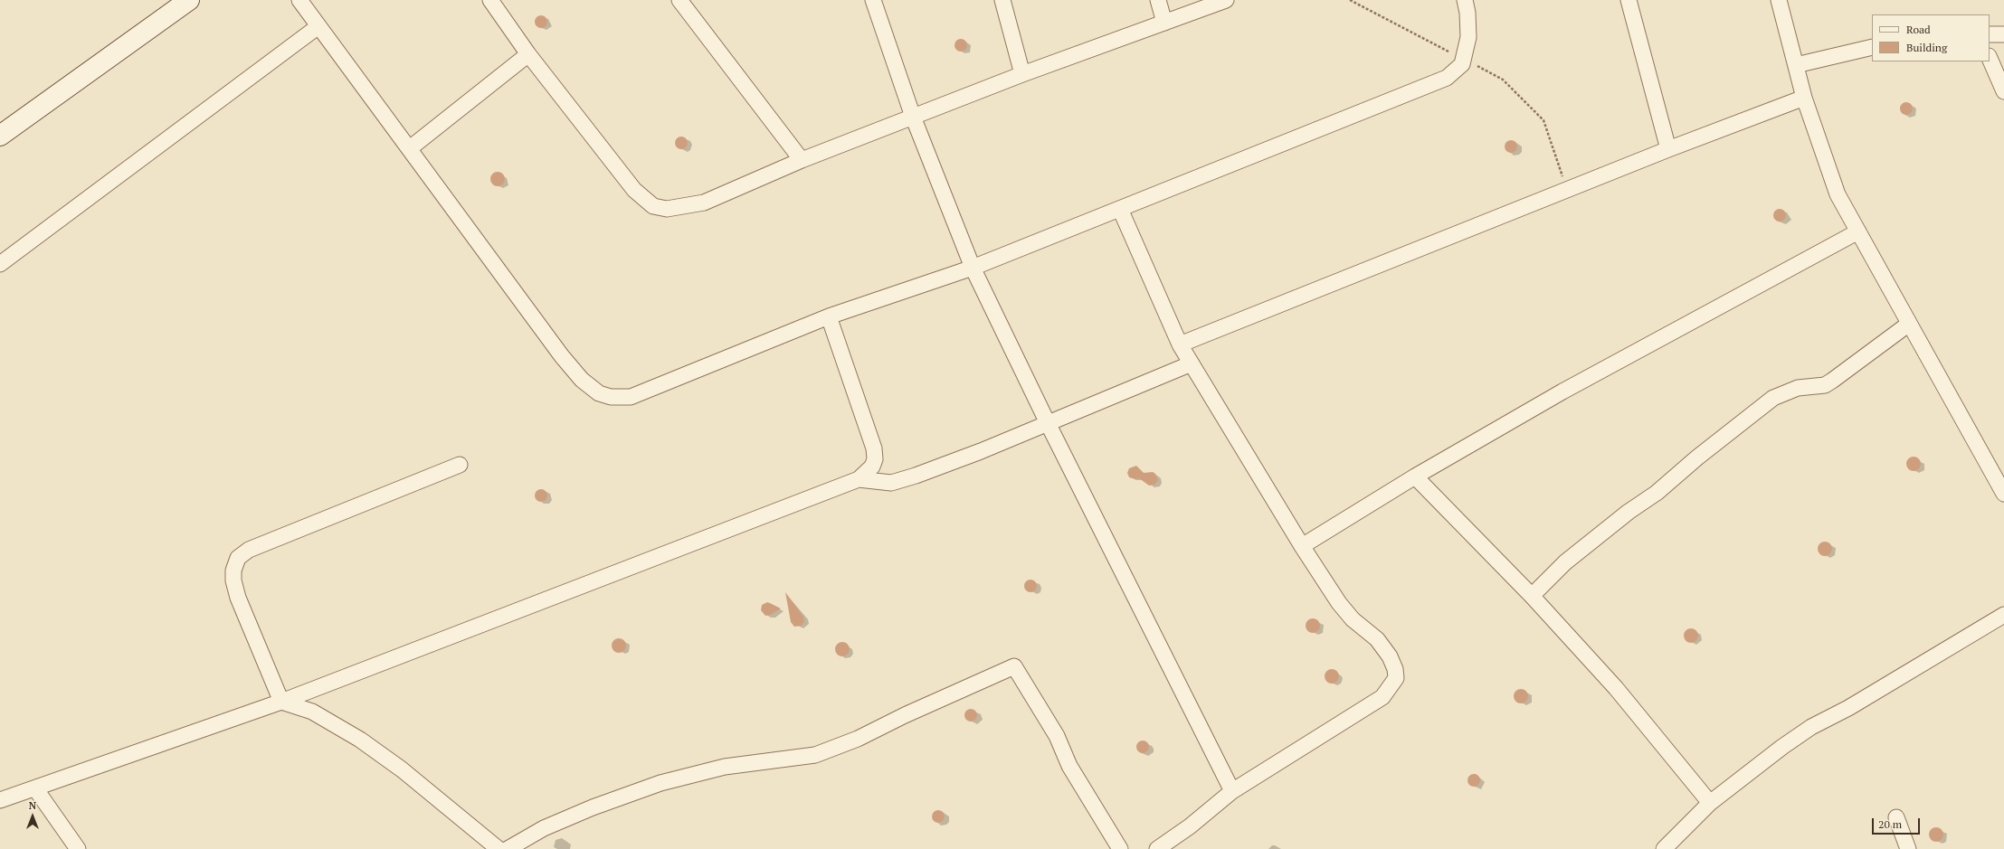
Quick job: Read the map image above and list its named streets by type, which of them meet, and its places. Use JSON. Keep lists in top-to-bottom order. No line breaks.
{"legend":["Road","Building"],"scale_bar":"20 m","north":"top"}
